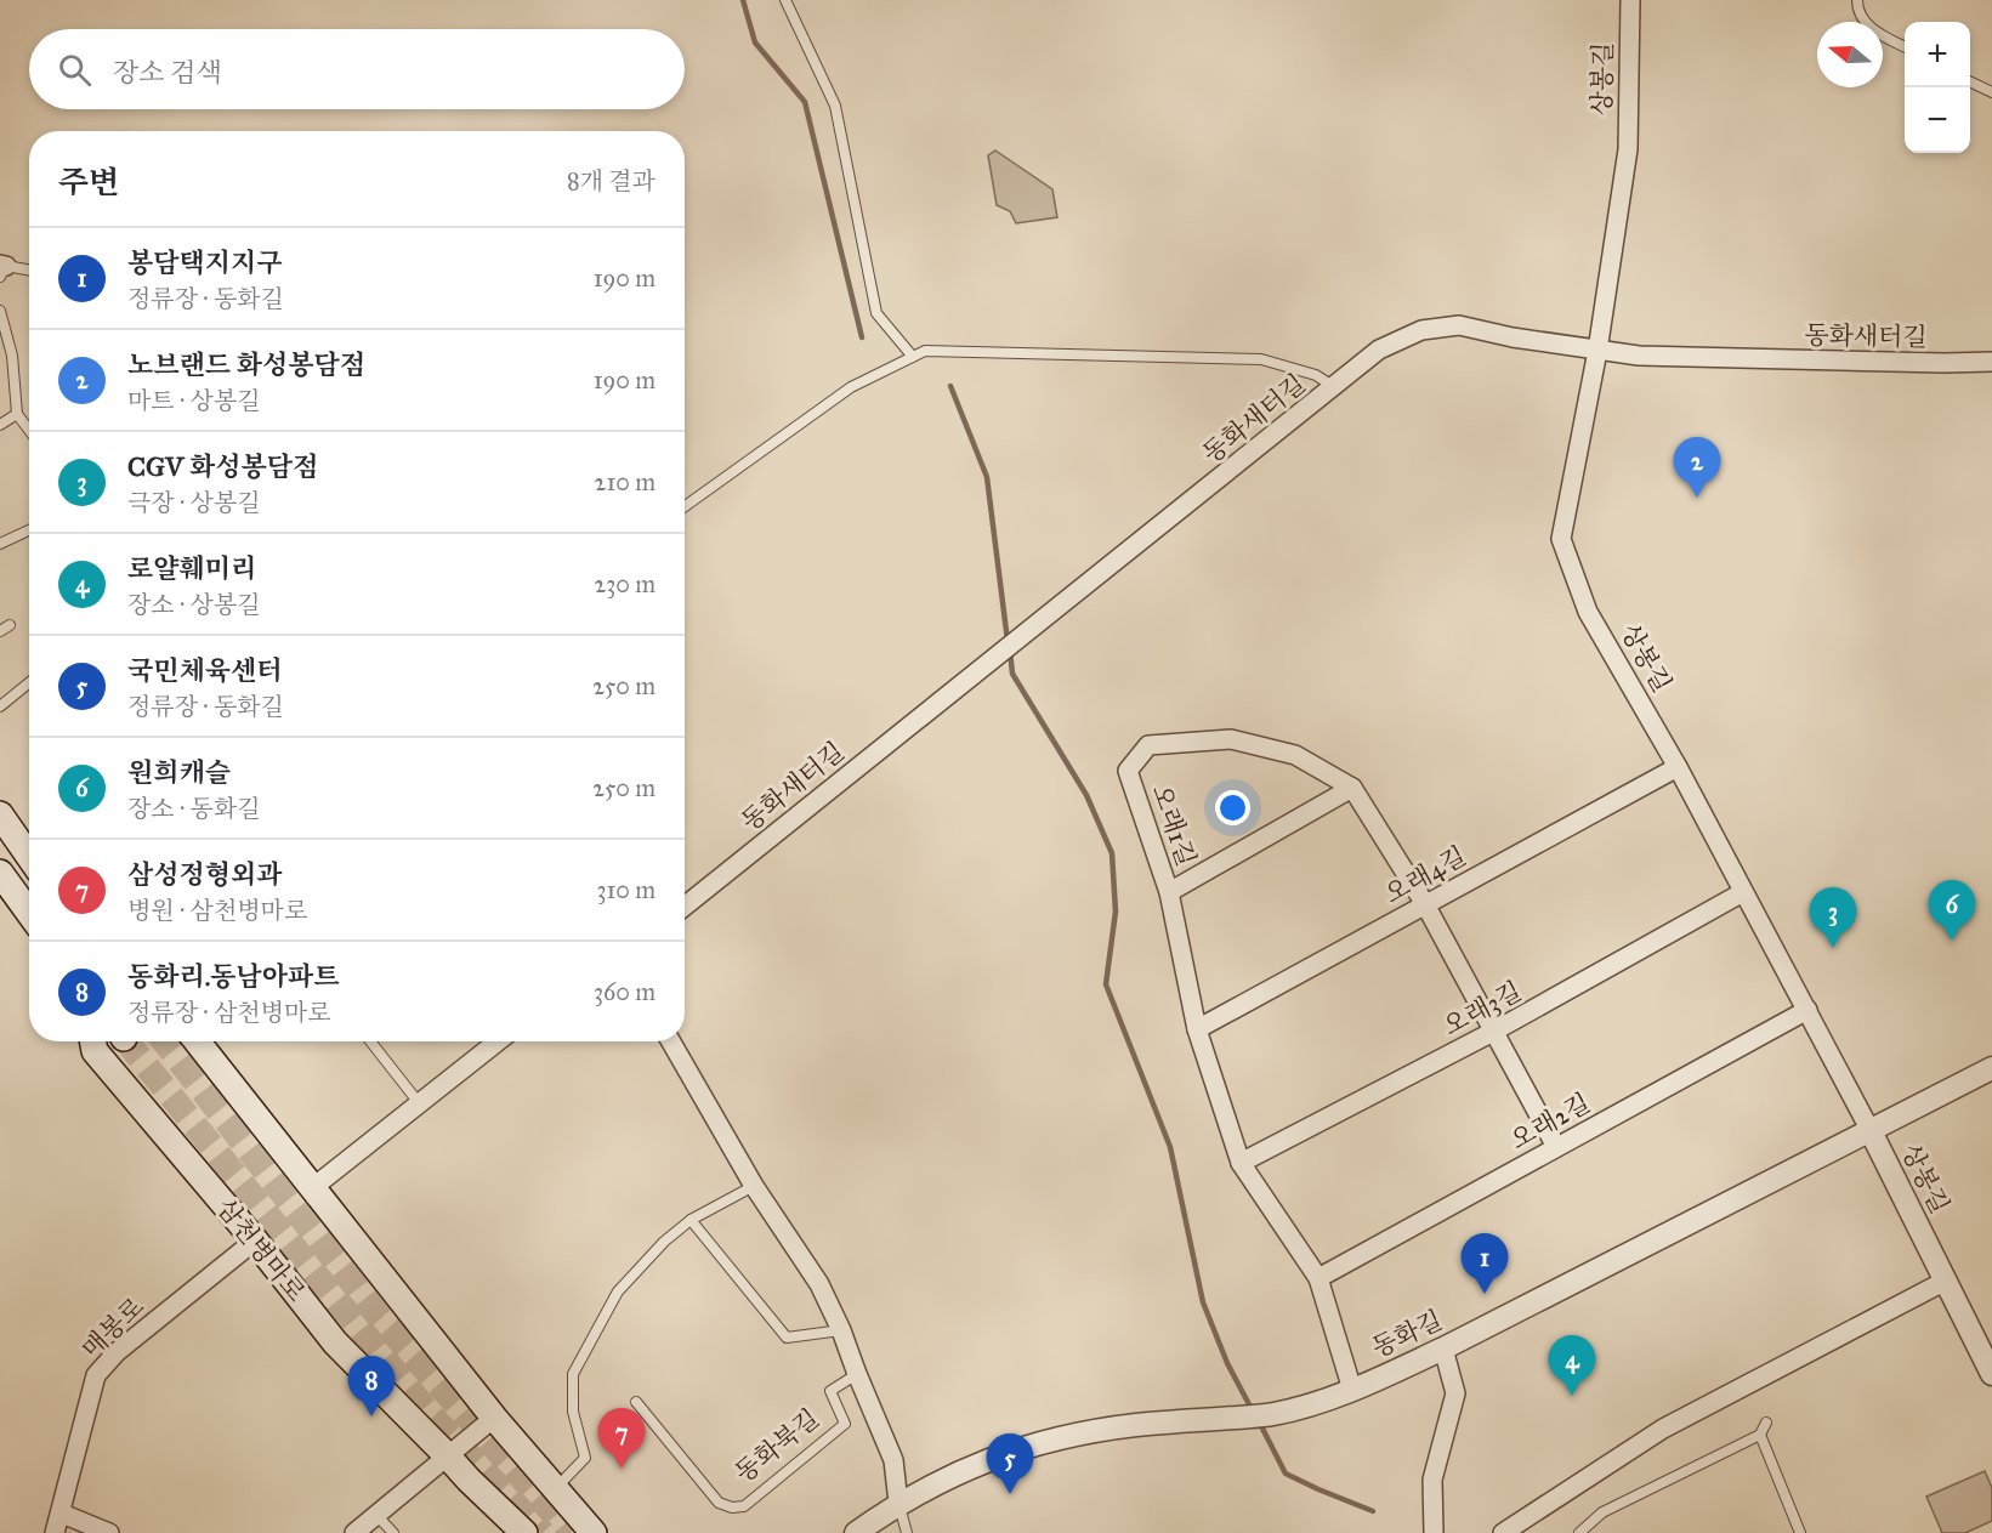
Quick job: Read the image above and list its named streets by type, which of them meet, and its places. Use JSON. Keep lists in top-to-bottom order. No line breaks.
{"streets":{"main road":["삼천병마로"],"street":["상봉길","동화새터길","오래1길","오래4길","오래3길","오래2길","매봉로","동화길"],"lane":["동화북길"]},"crossings":[["상봉길","동화새터길"],["상봉길","오래4길"],["상봉길","오래3길"],["상봉길","오래2길"],["상봉길","동화길"],["오래1길","오래4길"],["오래1길","오래3길"],["오래1길","오래2길"],["오래1길","동화길"],["삼천병마로","매봉로"]],"north":"left","page":{"map_buttons":["+","−"],"search":"장소 검색","heading":["주변","8개 결과"],"list":[{"mark":"1","name":"봉담택지지구","note":"정류장 · 동화길","value":"190 m"},{"mark":"2","name":"노브랜드 화성봉담점","note":"마트 · 상봉길","value":"190 m"},{"mark":"3","name":"CGV 화성봉담점","note":"극장 · 상봉길","value":"210 m"},{"mark":"4","name":"로얄훼미리","note":"장소 · 상봉길","value":"230 m"},{"mark":"5","name":"국민체육센터","note":"정류장 · 동화길","value":"250 m"},{"mark":"6","name":"원희캐슬","note":"장소 · 동화길","value":"250 m"},{"mark":"7","name":"삼성정형외과","note":"병원 · 삼천병마로","value":"310 m"},{"mark":"8","name":"동화리.동남아파트","note":"정류장 · 삼천병마로","value":"360 m"}],"pins":["2","6","3","1","4","8","7","5"]}}
